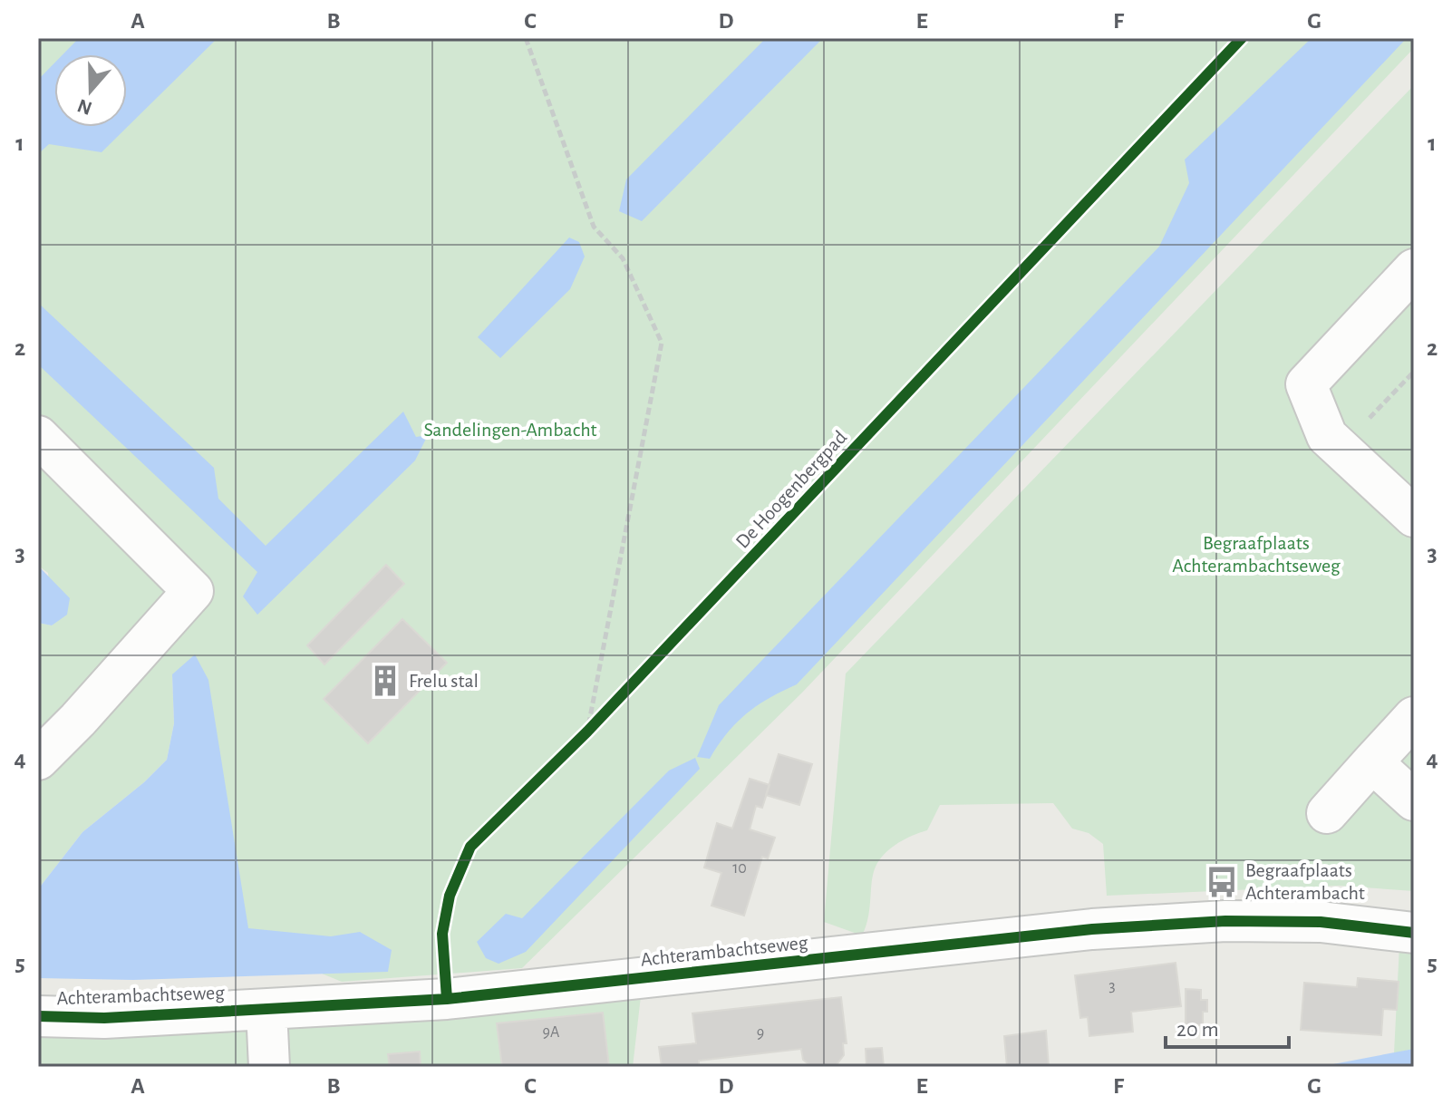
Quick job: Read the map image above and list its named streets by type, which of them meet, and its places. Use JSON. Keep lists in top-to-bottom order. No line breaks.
{"streets":{"street":["Achterambachtseweg"],"cycle path":["De Hoogenbergpad"]},"parks":["Sandelingen-Ambacht","Begraafplaats Achterambachtseweg"],"places":{"building":["Frelu stal"],"bus stop":["Begraafplaats Achterambacht"]},"house_numbers":["10","3","9A","9"],"scale_bar":"20 m","north":"bottom","grid":{"columns":["A","B","C","D","E","F","G"],"rows":["1","2","3","4","5"]}}
